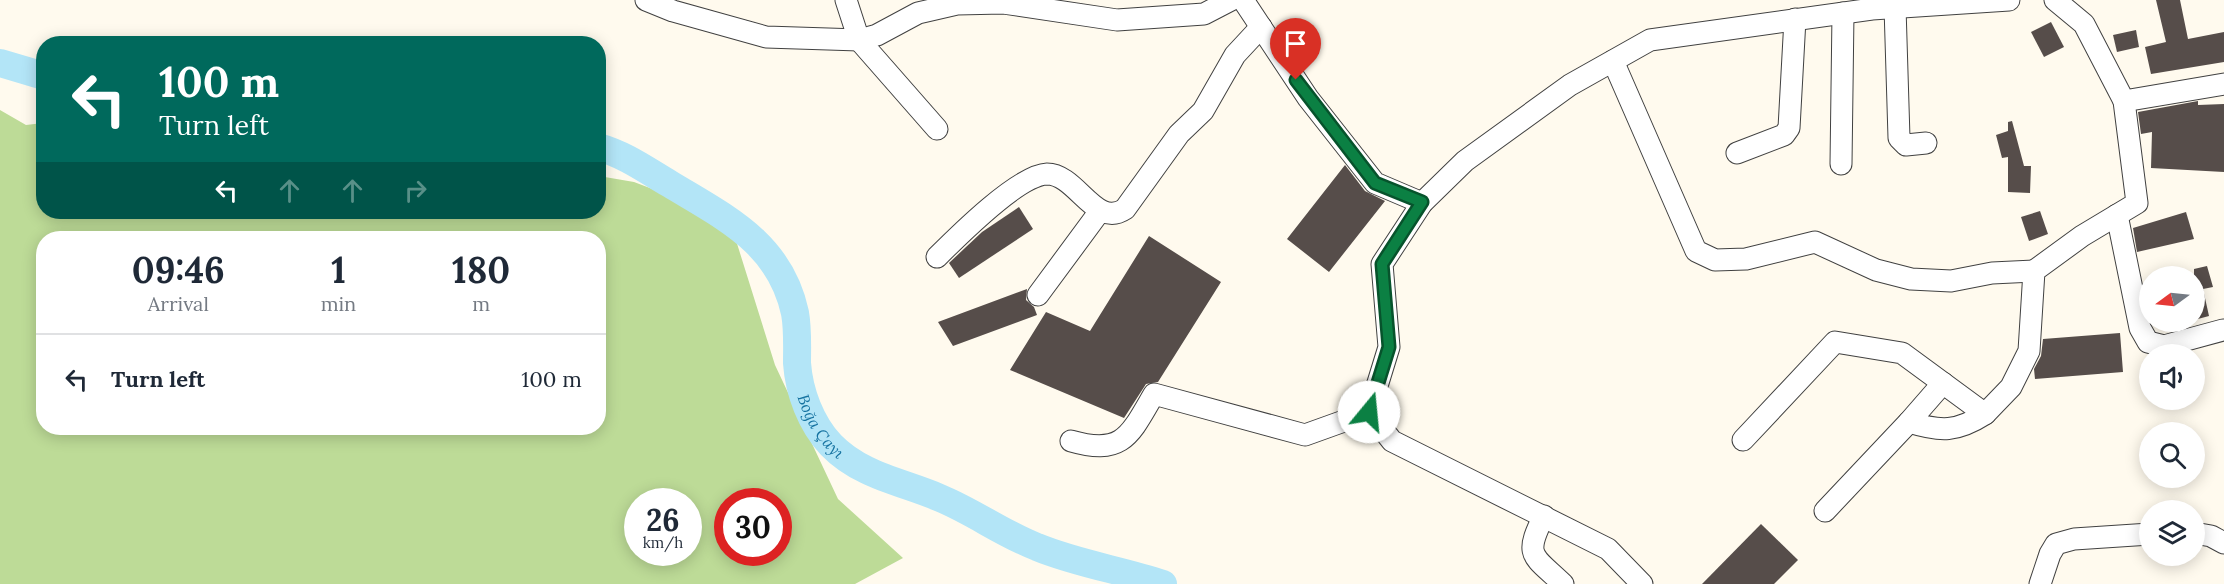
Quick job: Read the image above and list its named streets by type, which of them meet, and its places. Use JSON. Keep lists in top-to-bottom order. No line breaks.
{"water":["Boğa Çayı"],"north":"left","page":{"turn":["100 m","Turn left"],"eta":["09:46","Arrival","1","min","180","m"],"list":[{"name":"Turn left","value":"100 m"}],"speed":"26 km/h","limit":"30"}}
